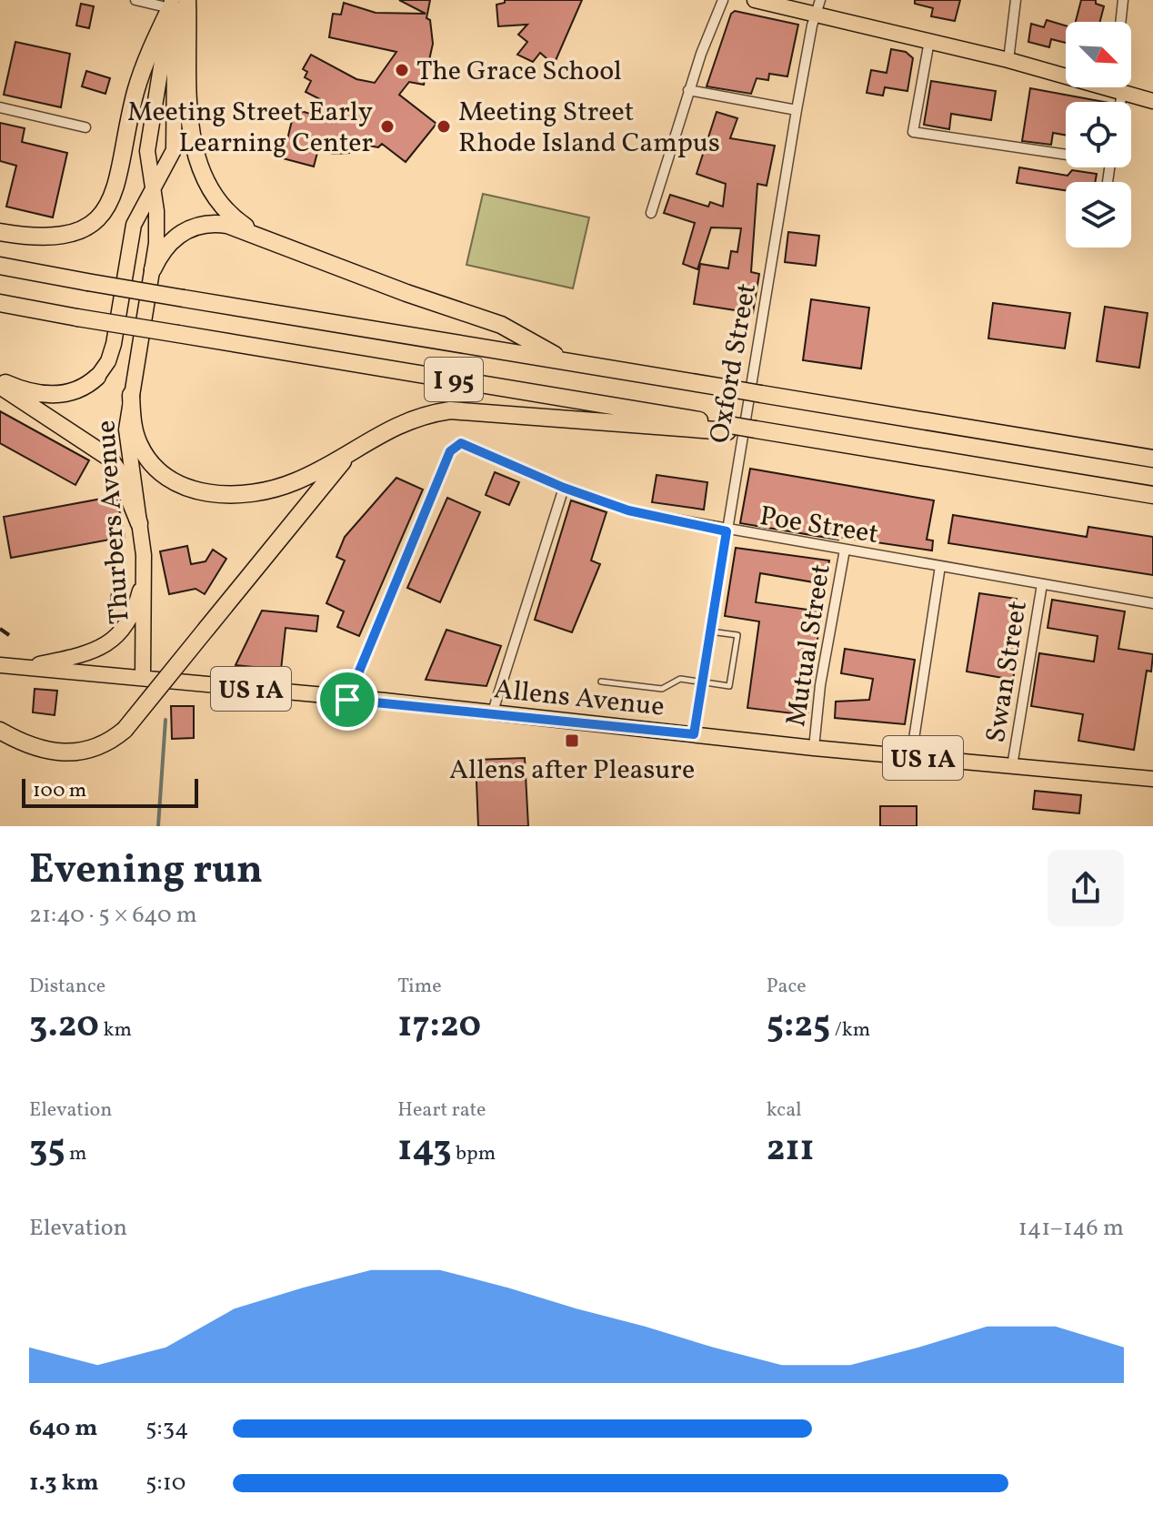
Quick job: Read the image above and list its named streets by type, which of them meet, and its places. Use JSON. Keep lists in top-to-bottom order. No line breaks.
{"streets":{"highway":["I 95"],"main road":["Thurbers Avenue","US 1A","Allens Avenue"],"street":["Oxford Street","Poe Street","Mutual Street","Swan Street"]},"crossings":[["Oxford Street","Poe Street"],["Oxford Street","Allens Avenue"],["Thurbers Avenue","Allens Avenue"],["Poe Street","Mutual Street"],["Poe Street","Swan Street"],["Poe Street","Allens Avenue"],["Mutual Street","Allens Avenue"],["Swan Street","Allens Avenue"]],"places":{"other":["The Grace School","Meeting Street Early Learning Center","Meeting Street Rhode Island Campus"],"transit":["Allens after Pleasure"]},"scale_bar":"100 m","north":"bottom right","page":{"scale":"100 m","heading":["Evening run","21:40 · 5 × 640 m"],"stats":[["Distance","3.20 km"],["Time","17:20"],["Pace","5:25 /km"],["Elevation","35 m"],["Heart rate","143 bpm"],["kcal","211"]],"chart":["Elevation","141–146 m"],"list":[{"name":"640 m","note":"5:34"},{"name":"1.3 km","note":"5:10"}]}}
